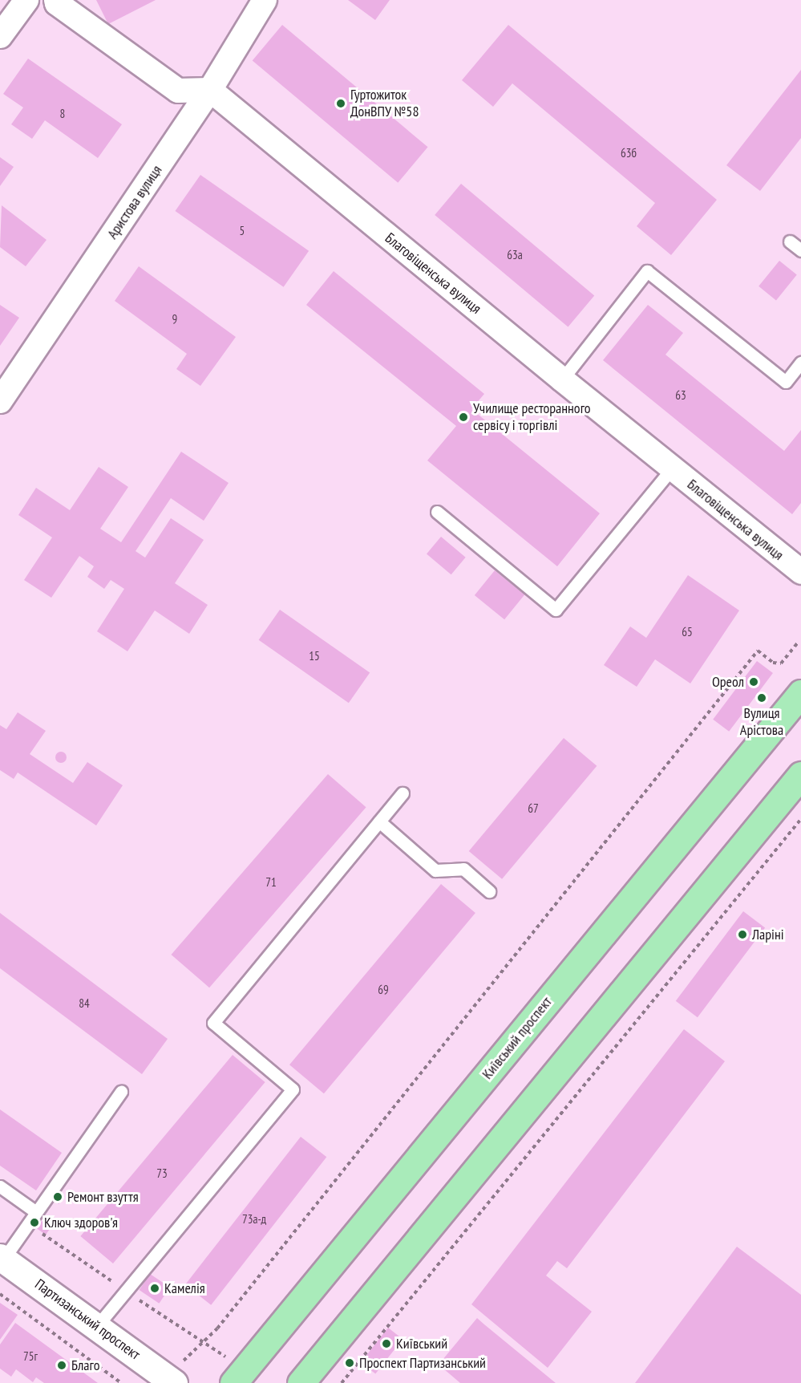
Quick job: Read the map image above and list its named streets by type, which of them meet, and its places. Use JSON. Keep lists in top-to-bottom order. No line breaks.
{"streets":{"main road":["Київський проспект"],"street":["Аристова вулиця","Благовіщенська вулиця","Партизанський проспект"]},"crossings":[["Аристова вулиця","Благовіщенська вулиця"]],"places":["Гуртожиток ДонВПУ №58","Училище ресторанного сервісу і торгівлі","Ореол","Вулиця Арістова","Ларіні","Ремонт взуття","Ключ здоров'я","Камелія","Київський","Проспект Партизанський","Благо"],"house_numbers":["8","63б","5","63а","9","63","65","15","67","71","69","84","73","73а-д","75г"]}
